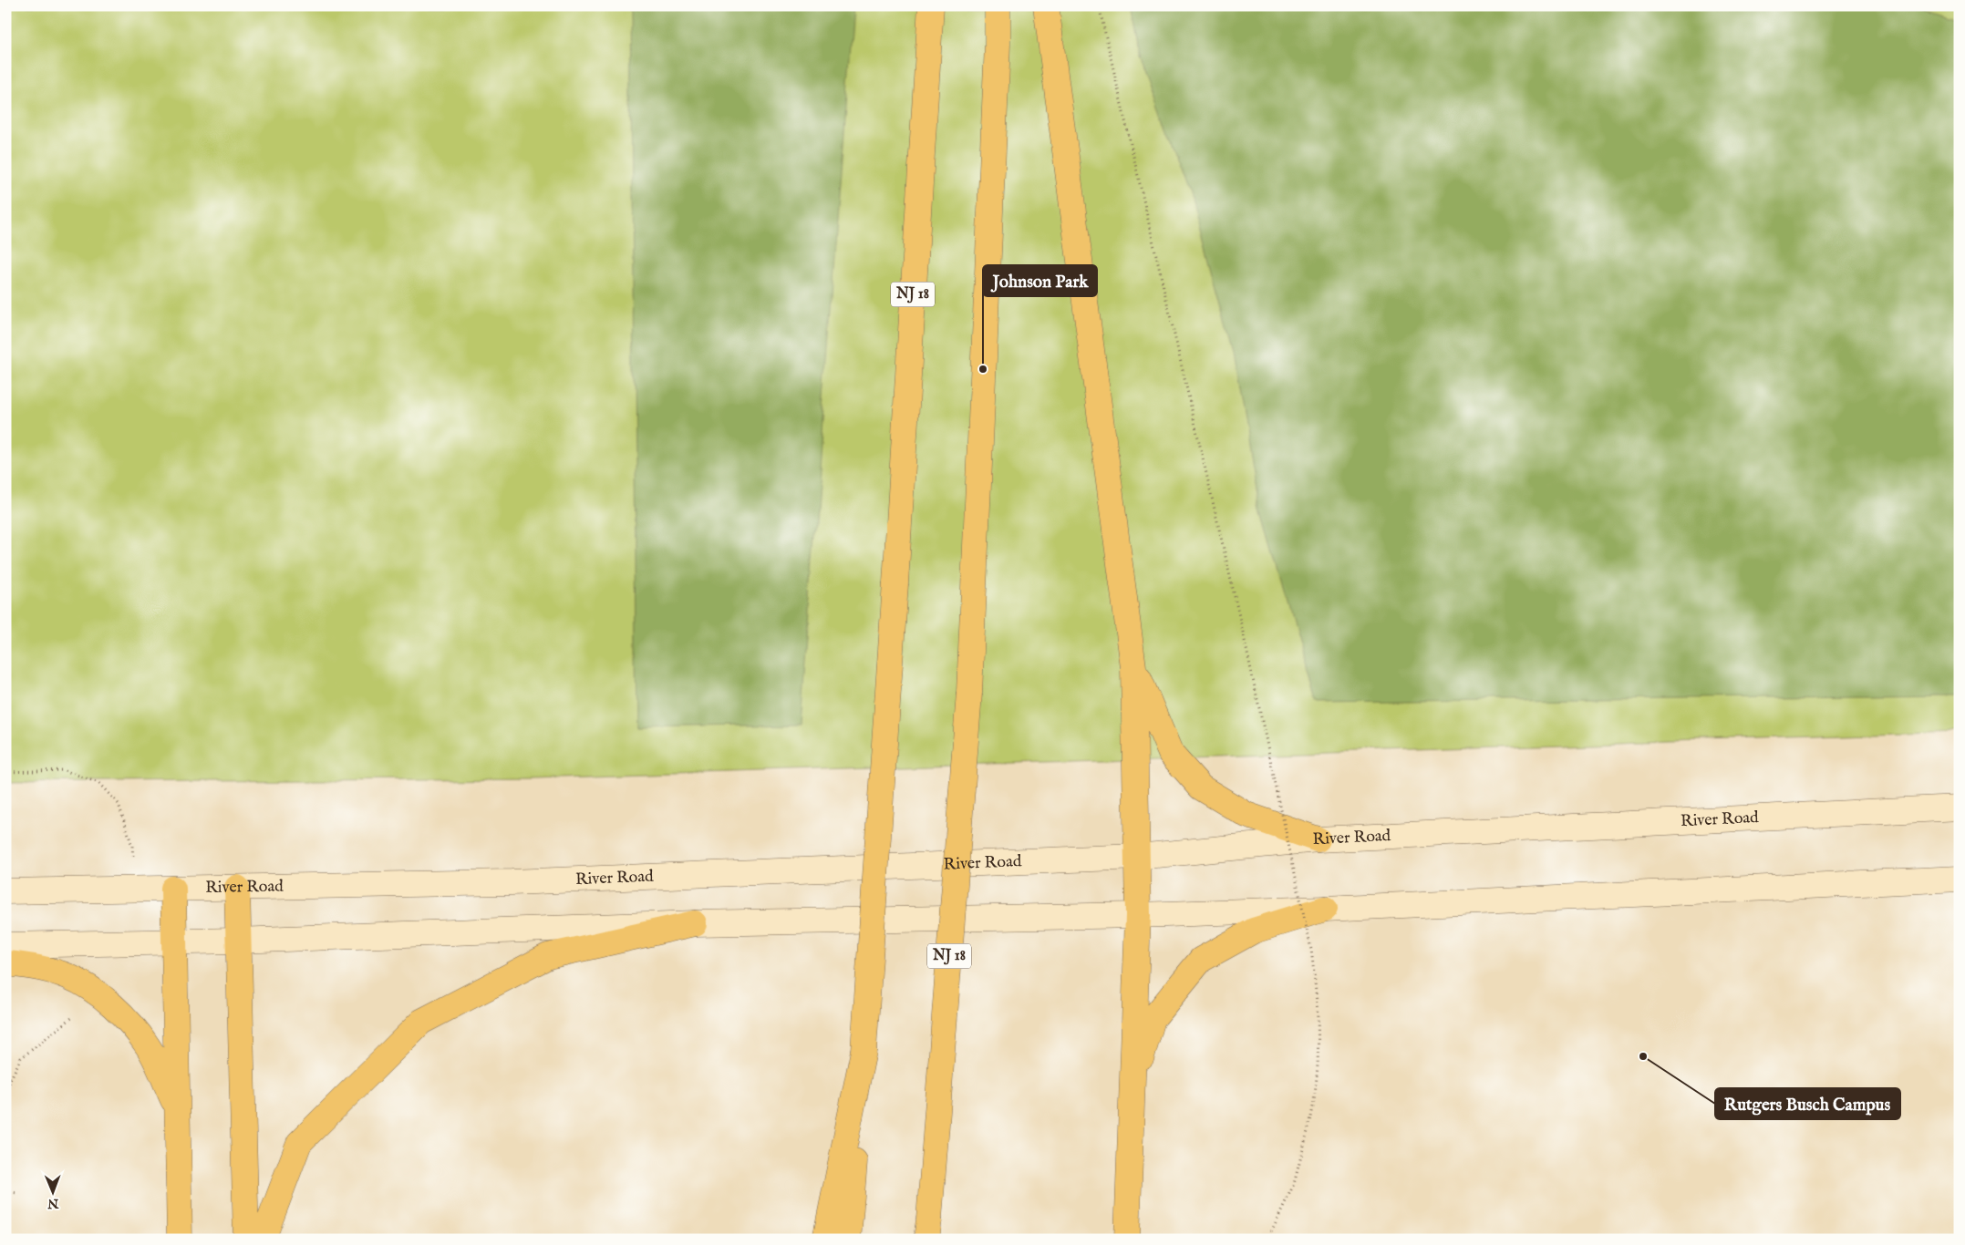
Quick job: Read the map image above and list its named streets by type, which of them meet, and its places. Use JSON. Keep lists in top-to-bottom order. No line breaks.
{"streets":{"highway":["NJ 18"],"main road":["River Road"]},"places":["Johnson Park","Rutgers Busch Campus"],"north":"bottom"}
